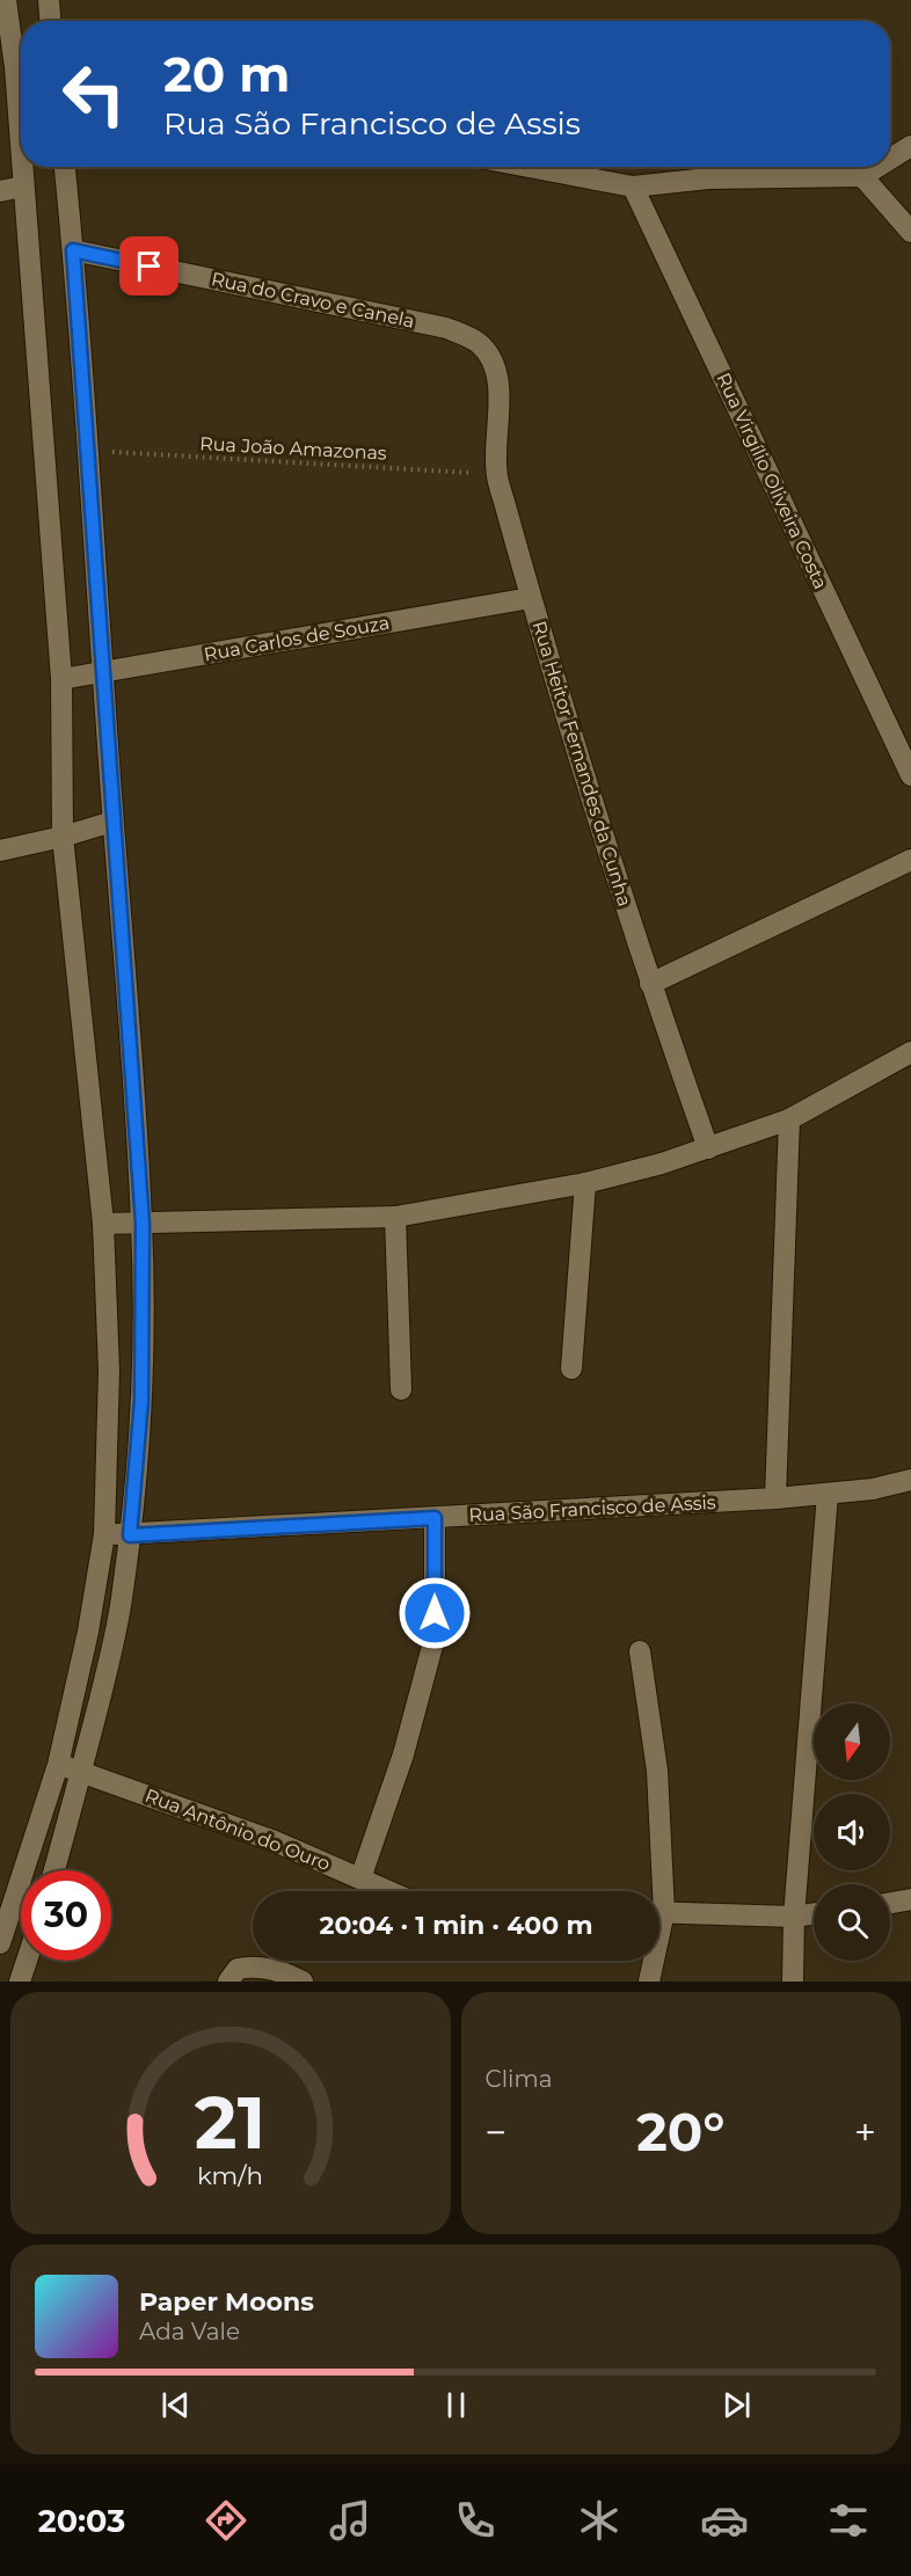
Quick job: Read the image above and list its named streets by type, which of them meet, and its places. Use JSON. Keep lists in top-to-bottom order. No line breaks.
{"streets":{"street":["Rua do Cravo e Canela","Rua Virgílio Oliveira Costa","Rua Carlos de Souza","Rua Heitor Fernandes da Cunha","Rua São Francisco de Assis","Rua Antônio do Ouro"],"path":["Rua João Amazonas"]},"crossings":[["Rua do Cravo e Canela","Rua Heitor Fernandes da Cunha"],["Rua João Amazonas","Rua Heitor Fernandes da Cunha"],["Rua Carlos de Souza","Rua Heitor Fernandes da Cunha"]],"north":"bottom","page":{"turn":["20 m","Rua São Francisco de Assis"],"limit":"30","trip":"20:04 · 1 min · 400 m","tile":"Clima","heat":["−","20°","+"],"song":["Paper Moons","Ada Vale"],"tabs":"20:03","gauge":["21","km/h"]}}
